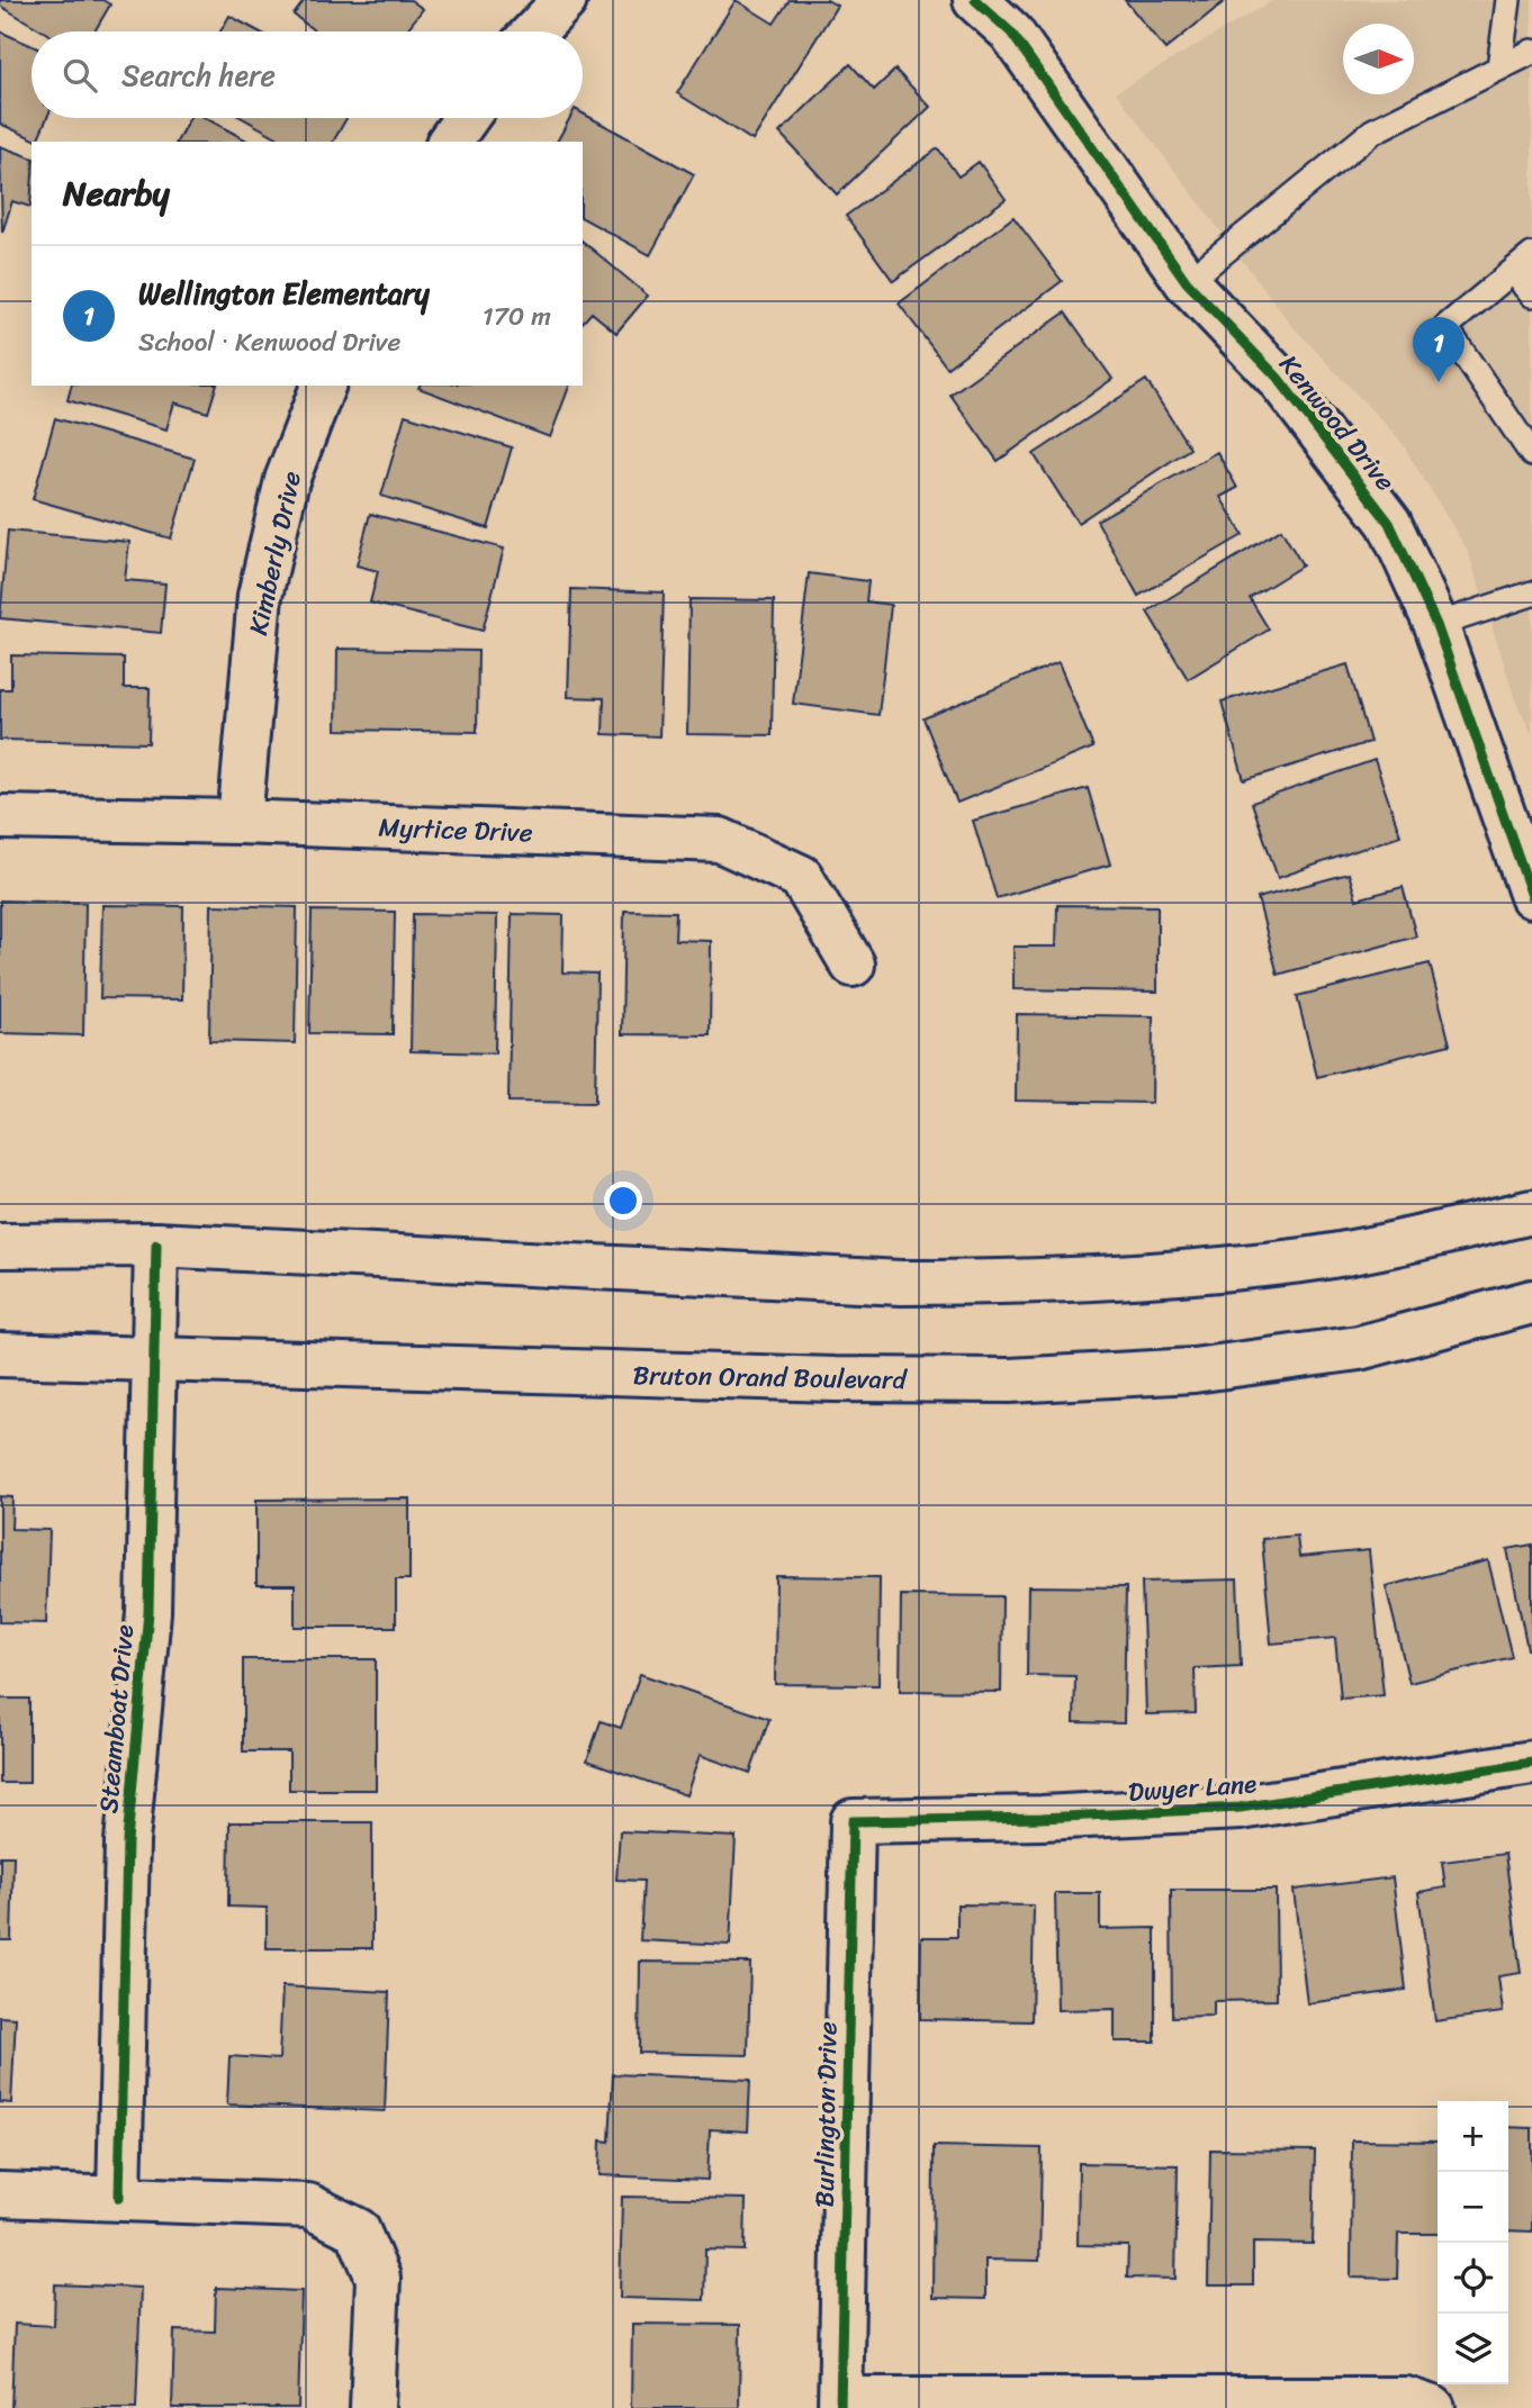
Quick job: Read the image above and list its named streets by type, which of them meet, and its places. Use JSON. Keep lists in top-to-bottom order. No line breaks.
{"streets":{"street":["Kenwood Drive","Kimberly Drive","Myrtice Drive","Bruton Orand Boulevard","Steamboat Drive","Dwyer Lane","Burlington Drive"]},"crossings":[["Kimberly Drive","Myrtice Drive"],["Bruton Orand Boulevard","Steamboat Drive"],["Dwyer Lane","Burlington Drive"]],"north":"right","page":{"search":"Search here","heading":"Nearby","list":[{"mark":"1","name":"Wellington Elementary","note":"School · Kenwood Drive","value":"170 m"}],"pins":"1","map_buttons":["+","−"]}}
